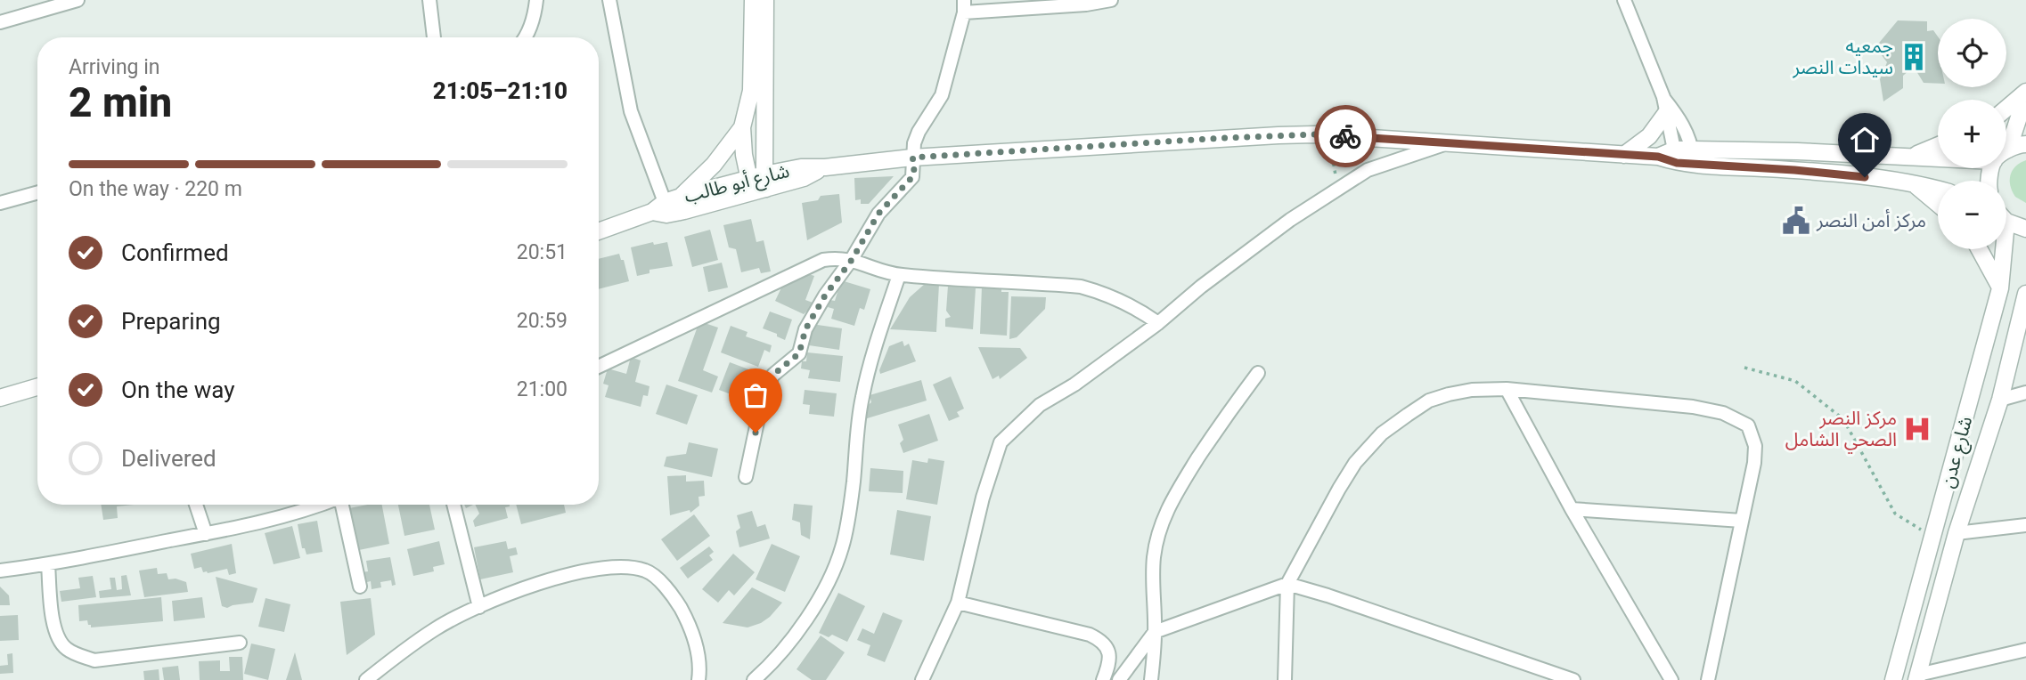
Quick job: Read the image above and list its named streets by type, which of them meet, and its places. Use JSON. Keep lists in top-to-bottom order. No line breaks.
{"streets":{"street":["شارع أبو طالب","شارع عدن"]},"places":{"building":["جمعيه سيدات النصر"],"public building":["مركز أمن النصر"],"hospital":["مركز النصر الصحي الشامل"]},"page":{"map_buttons":["+","−"],"heading":["2 min","Arriving in","21:05–21:10"],"bar":"On the way · 220 m","list":[["Confirmed","20:51"],["Preparing","20:59"],["On the way","21:00"],"Delivered"]}}
